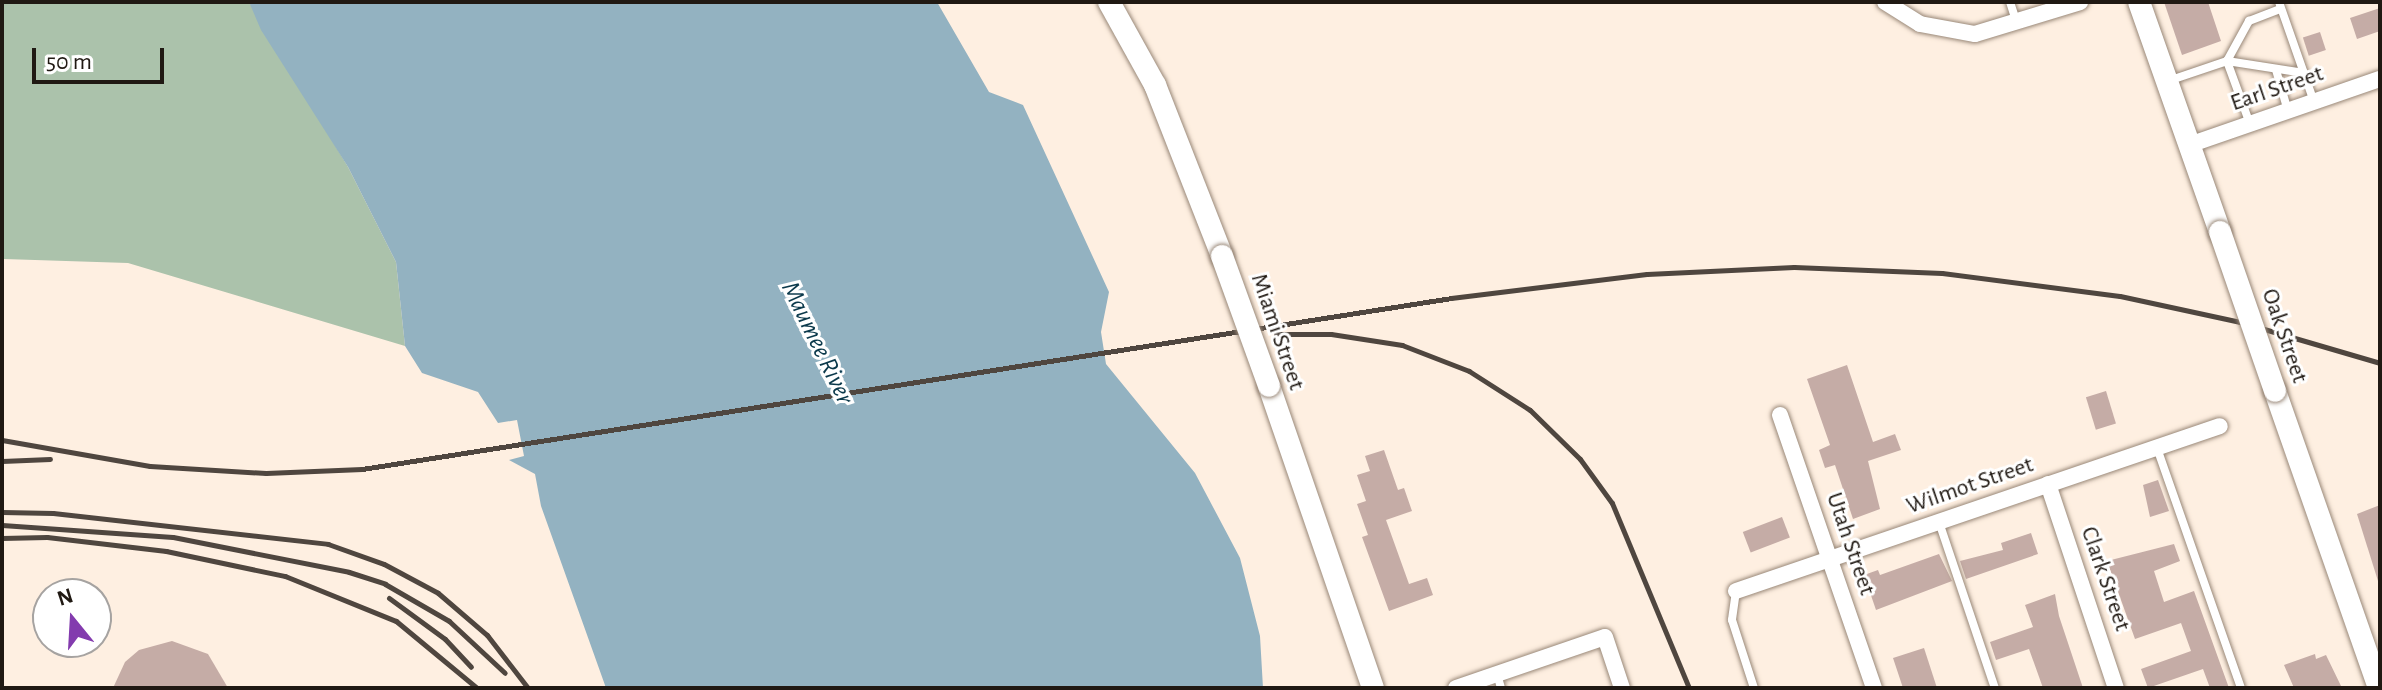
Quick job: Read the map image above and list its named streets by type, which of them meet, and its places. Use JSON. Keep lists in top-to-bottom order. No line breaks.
{"streets":{"street":["Earl Street","Miami Street","Oak Street","Wilmot Street","Utah Street","Clark Street"]},"crossings":[["Earl Street","Oak Street"],["Wilmot Street","Utah Street"],["Wilmot Street","Clark Street"]],"water":["Maumee River"],"scale_bar":"50 m","north":"top"}
